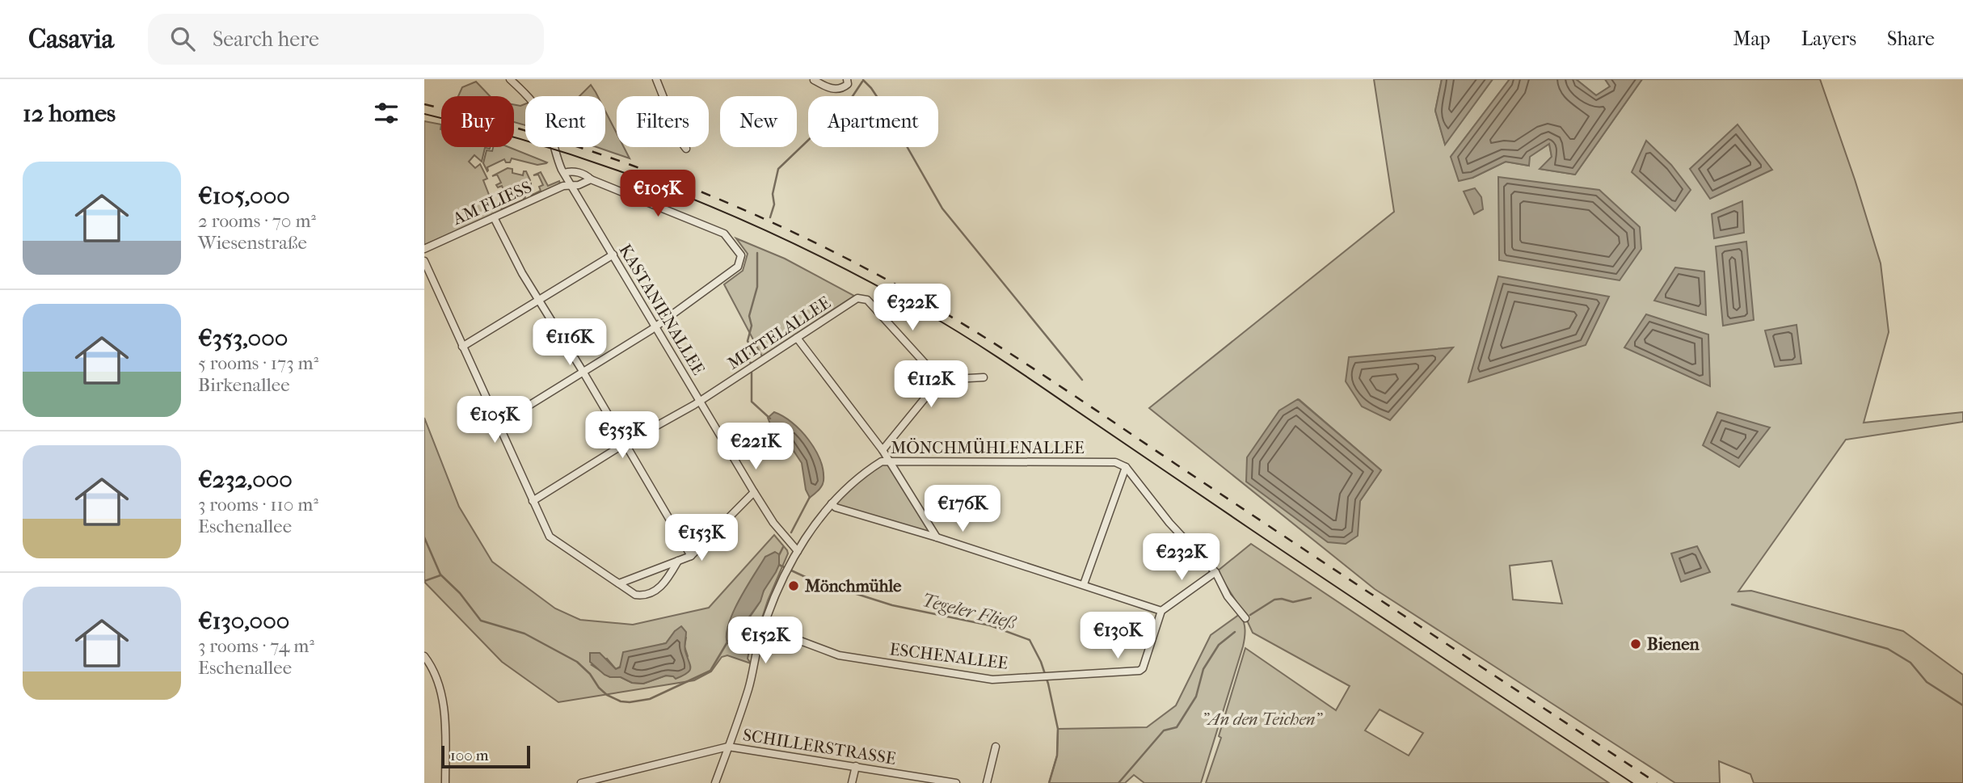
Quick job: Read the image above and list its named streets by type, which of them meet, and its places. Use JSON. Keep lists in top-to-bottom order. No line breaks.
{"streets":{"street":["AM FLIESS","KASTANIENALLEE","MITTELALLEE","MÖNCHMÜHLENALLEE","ESCHENALLEE","SCHILLERSTRASSE"]},"crossings":[["AM FLIESS","KASTANIENALLEE"],["KASTANIENALLEE","MITTELALLEE"],["KASTANIENALLEE","MÖNCHMÜHLENALLEE"],["MÖNCHMÜHLENALLEE","ESCHENALLEE"],["MÖNCHMÜHLENALLEE","SCHILLERSTRASSE"]],"water":["Tegeler Fließ"],"parks":["\"An den Teichen\""],"places":["Mönchmühle","Bienen"],"scale_bar":"100 m","page":{"header":"Casavia","search":"Search here","nav":["Map","Layers","Share"],"heading":"12 homes","chip":["Buy","Rent","Filters","New","Apartment"],"list":[{"name":"€105,000","note":"2 rooms · 70 m² · Wiesenstraße"},{"name":"€353,000","note":"5 rooms · 173 m² · Birkenallee"},{"name":"€232,000","note":"3 rooms · 110 m² · Eschenallee"},{"name":"€130,000","note":"3 rooms · 74 m² · Eschenallee"}],"price":["€105K","€322K","€116K","€112K","€105K","€353K","€221K","€176K","€153K","€232K","€130K","€152K"],"scale":"100 m"}}
